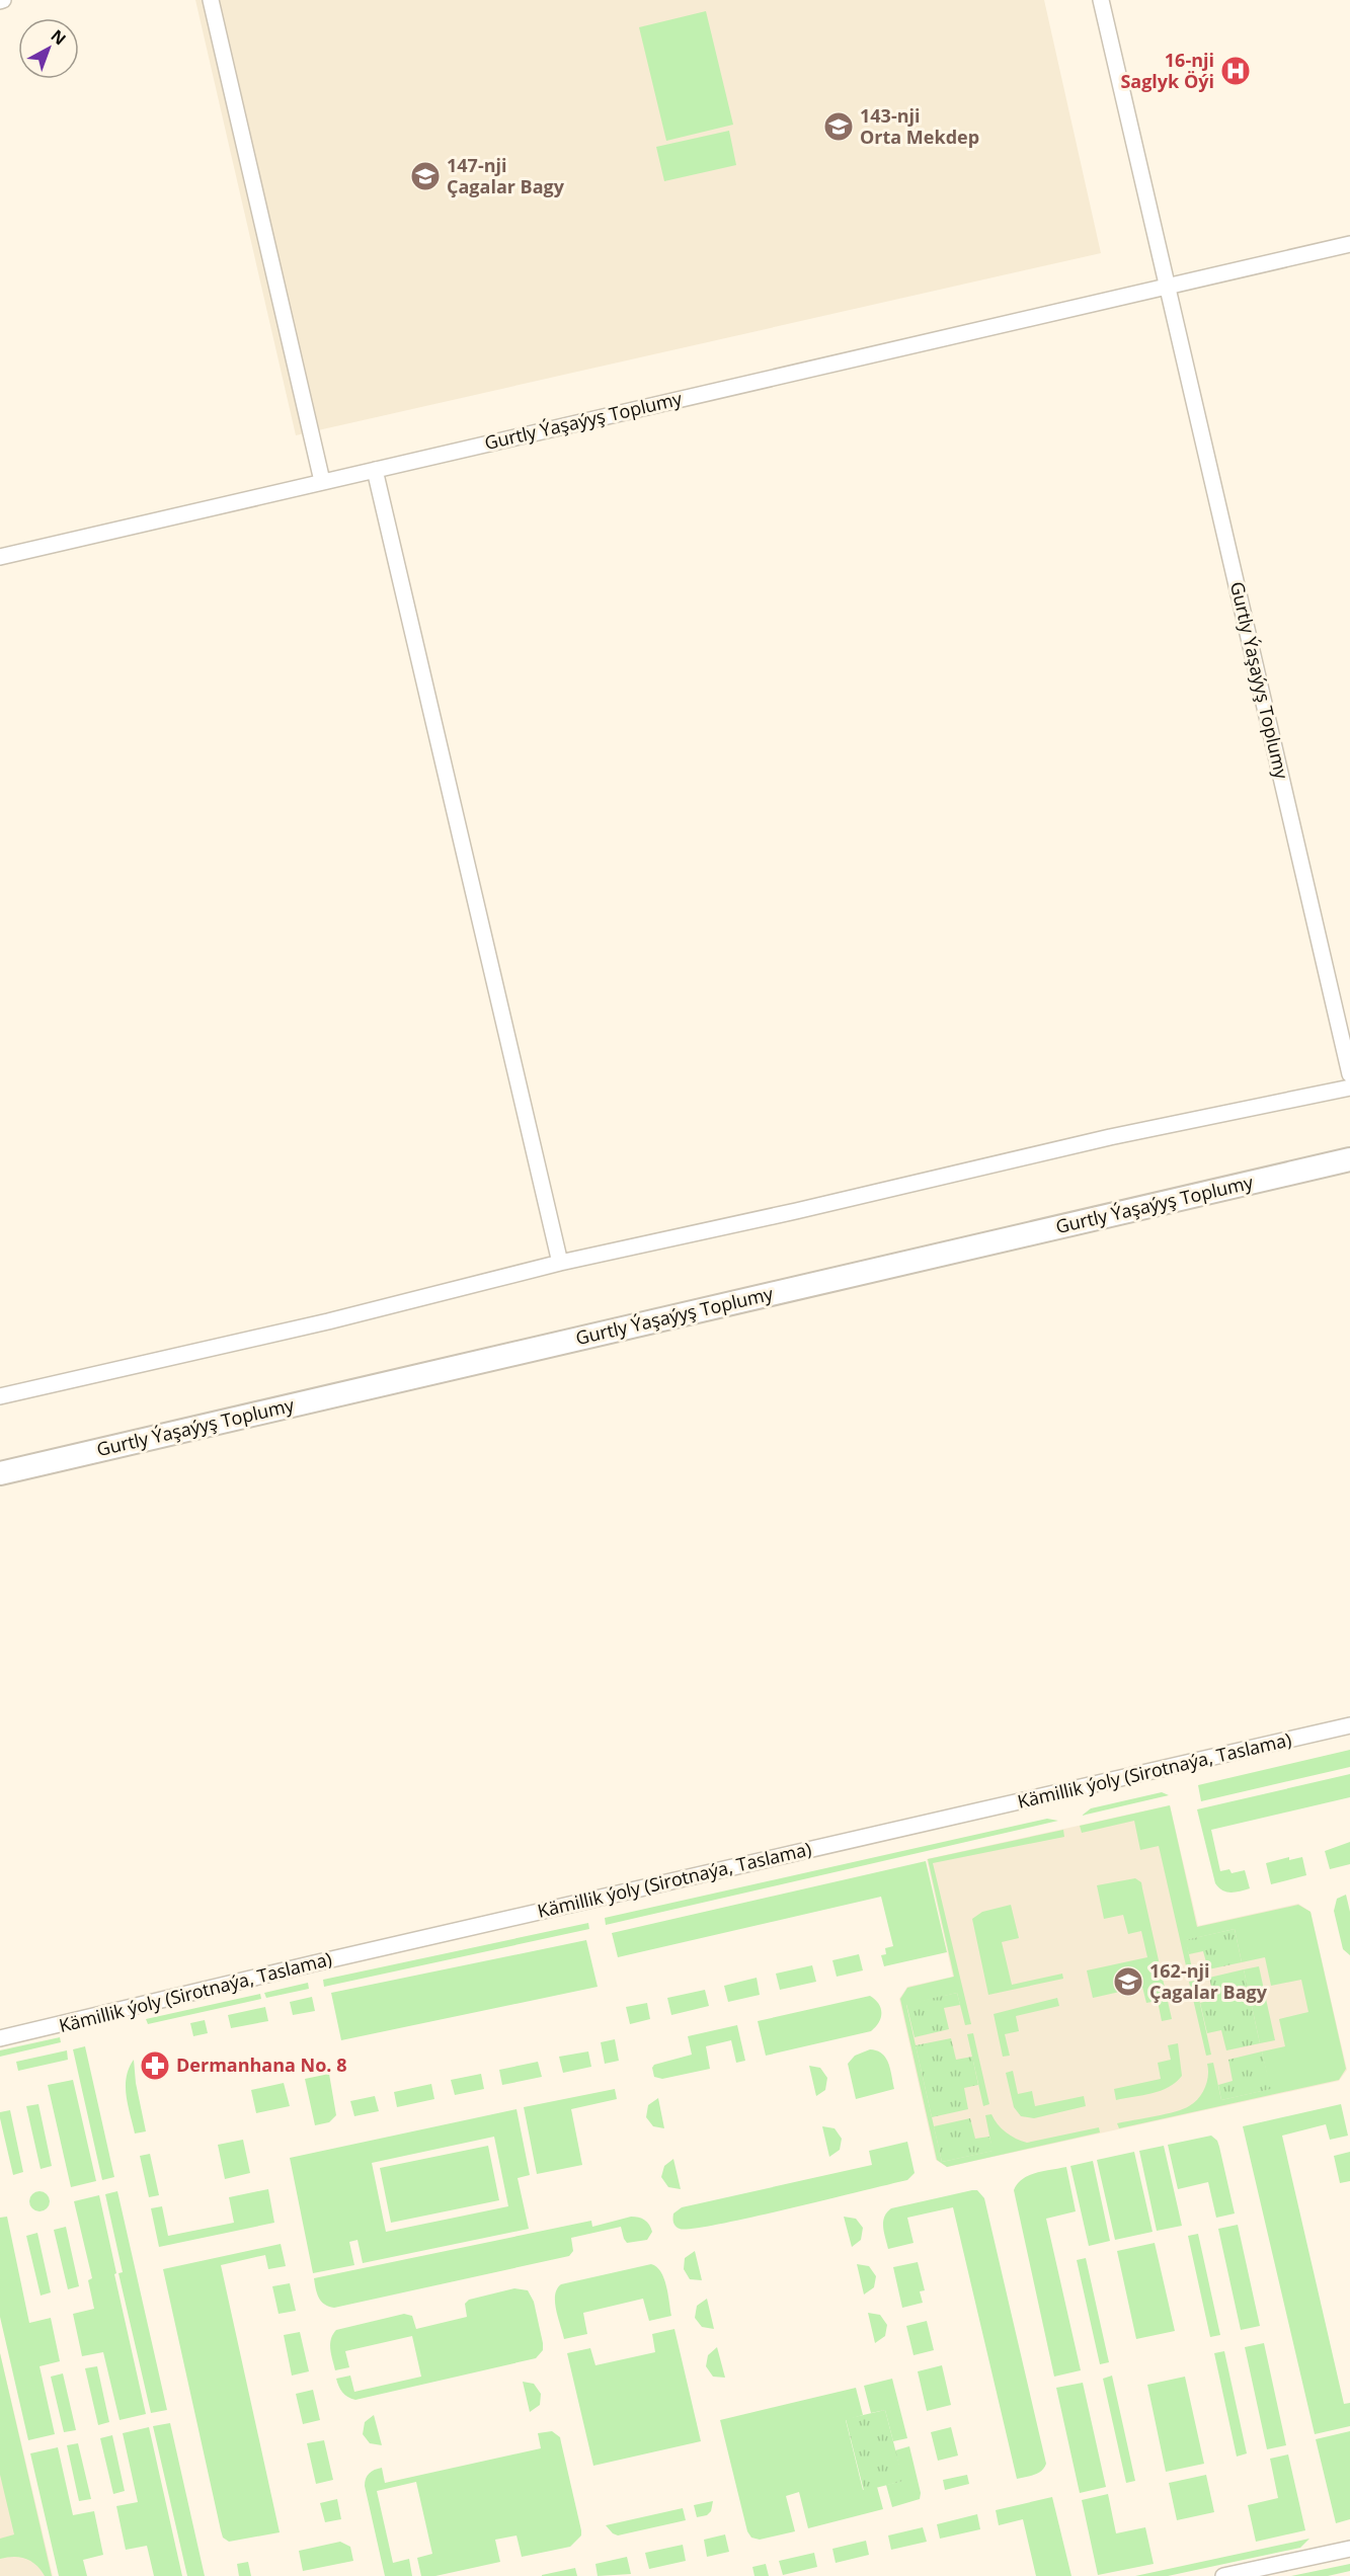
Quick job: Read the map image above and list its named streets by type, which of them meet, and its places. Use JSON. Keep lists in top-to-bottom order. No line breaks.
{"streets":{"street":["Gurtly Ýaşaýyş Toplumy","Kämillik ýoly (Sirotnaýa, Taslama)"]},"places":{"hospital":["16-nji Saglyk Öýi"],"school or university":["143-nji Orta Mekdep","147-nji Çagalar Bagy","162-nji Çagalar Bagy"],"pharmacy":["Dermanhana No. 8"]},"north":"top right"}
